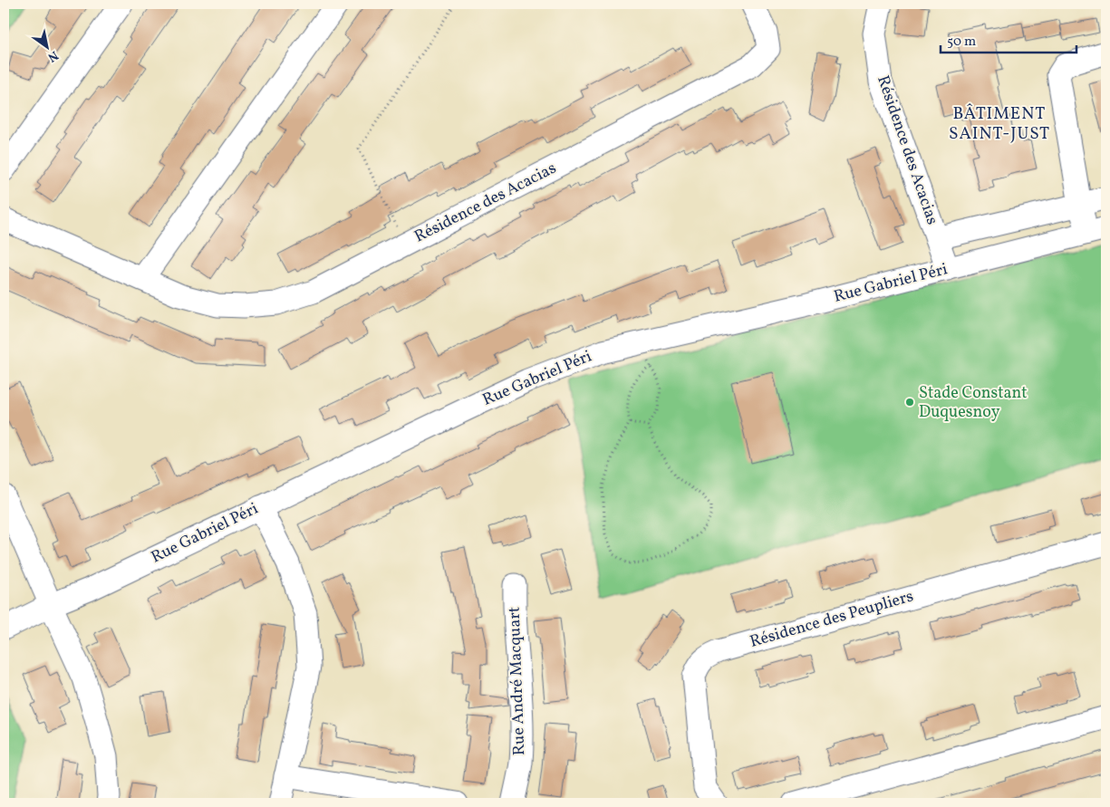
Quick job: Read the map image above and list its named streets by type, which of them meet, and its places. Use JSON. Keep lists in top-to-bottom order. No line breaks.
{"streets":{"street":["Résidence des Acacias","Rue Gabriel Péri","Résidence des Peupliers","Rue André Macquart"]},"crossings":[["Résidence des Acacias","Rue Gabriel Péri"]],"districts":["BÂTIMENT SAINT-JUST"],"places":["Stade Constant Duquesnoy"],"scale_bar":"50 m","north":"bottom right"}
